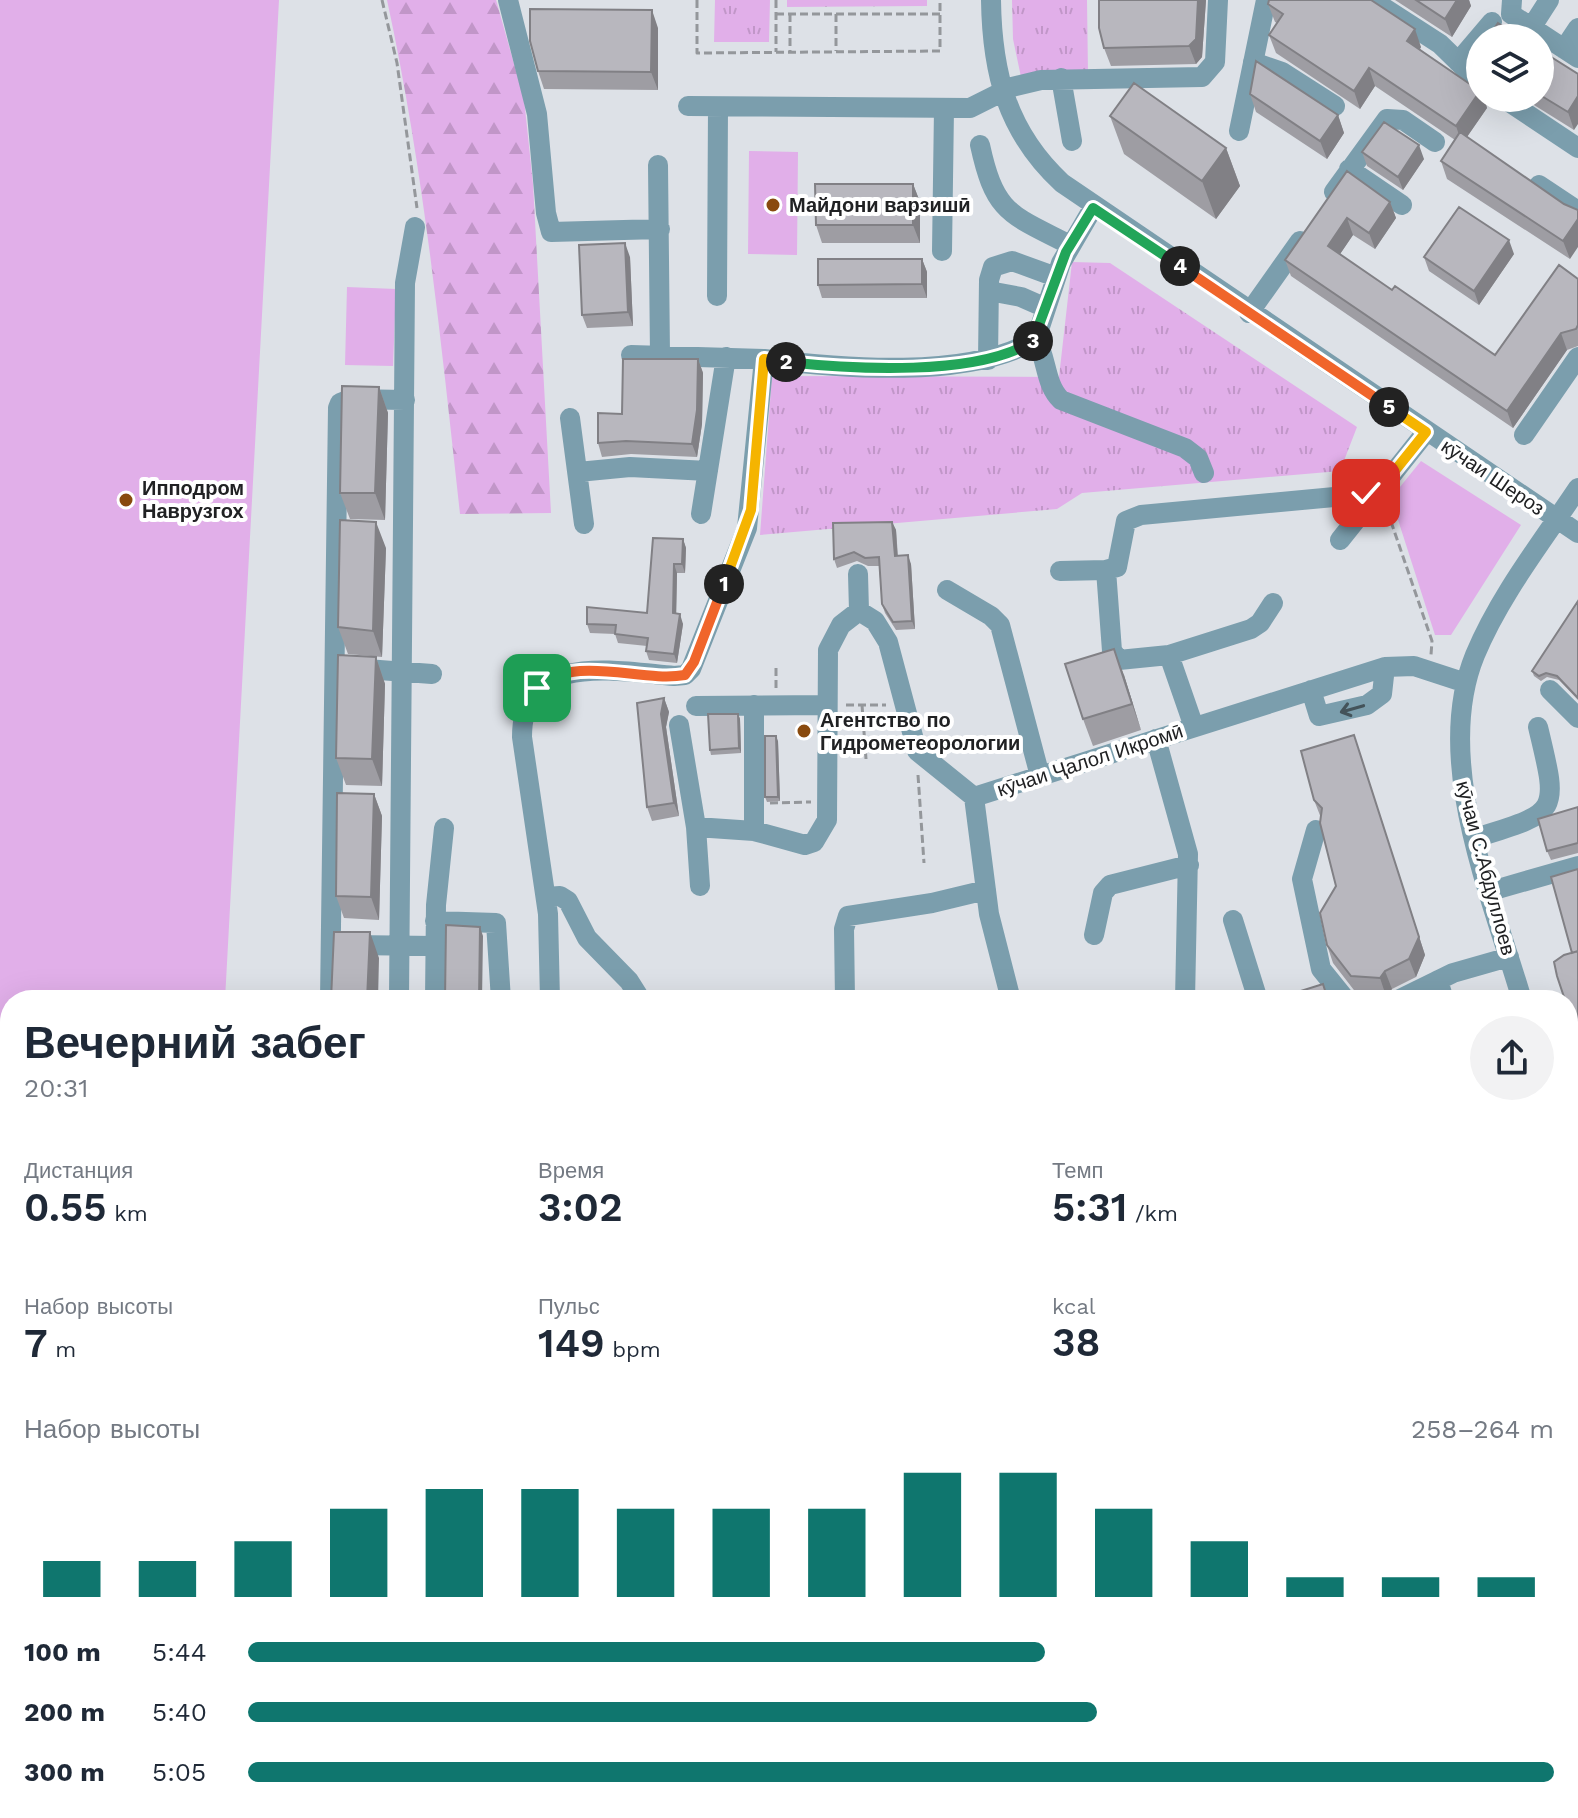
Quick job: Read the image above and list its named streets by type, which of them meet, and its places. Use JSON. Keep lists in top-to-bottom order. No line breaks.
{"streets":{"street":["кӯчаи Шероз","кӯчаи Ҷалол Икромӣ","кӯчаи С.Абдуллоев"]},"crossings":[["кӯчаи Шероз","кӯчаи С.Абдуллоев"],["кӯчаи Ҷалол Икромӣ","кӯчаи С.Абдуллоев"]],"places":["Майдони варзишӣ","Ипподром Наврузгох","Агентство по Гидрометеорологии"],"page":{"pins":["4","3","2","5","1"],"heading":["Вечерний забег","20:31"],"stats":[["Дистанция","0.55 km"],["Время","3:02"],["Темп","5:31 /km"],["Набор высоты","7 m"],["Пульс","149 bpm"],["kcal","38"]],"chart":["Набор высоты","258–264 m"],"list":[{"name":"100 m","note":"5:44"},{"name":"200 m","note":"5:40"},{"name":"300 m","note":"5:05"}]}}
